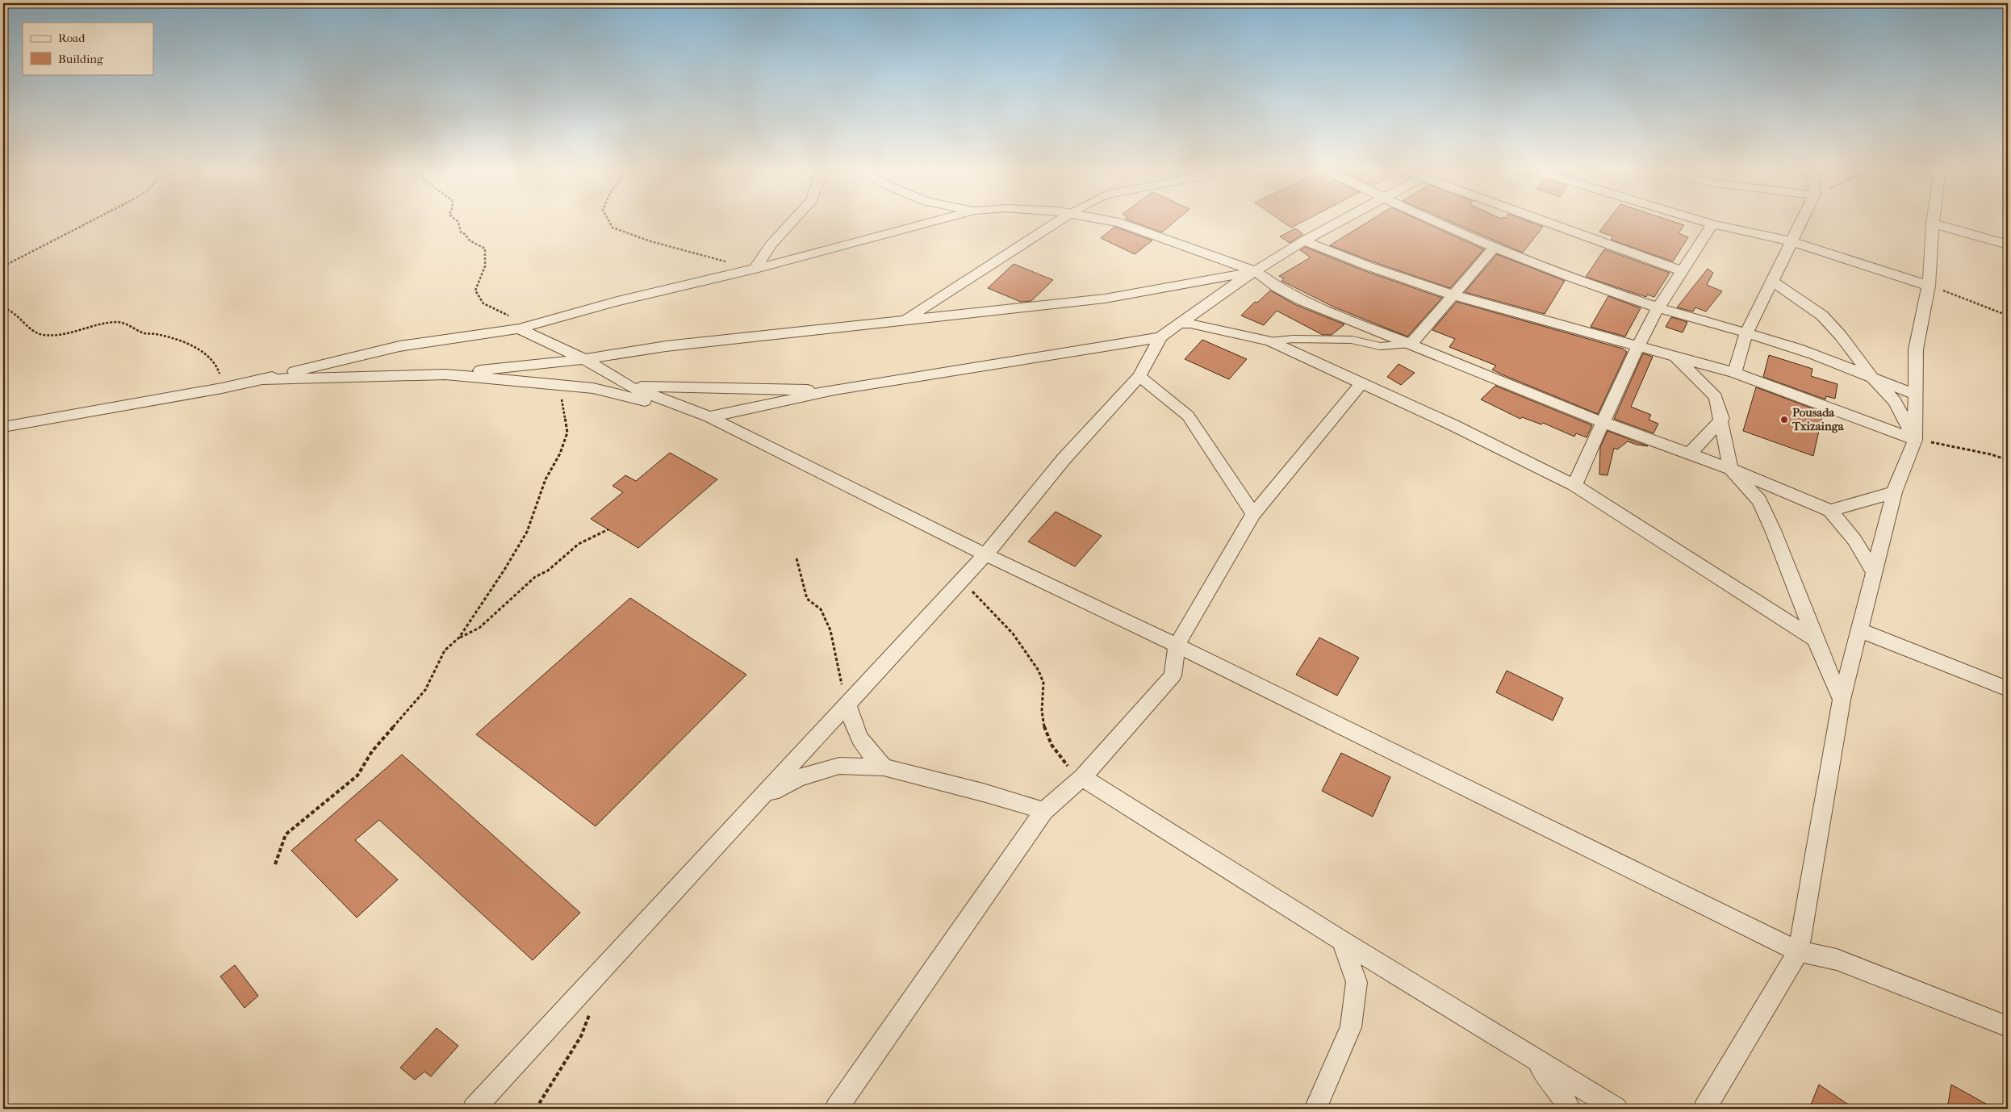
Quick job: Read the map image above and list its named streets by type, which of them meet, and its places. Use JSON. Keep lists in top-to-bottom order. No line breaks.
{"places":["Pousada Txizainga"],"legend":["Road","Building"]}
